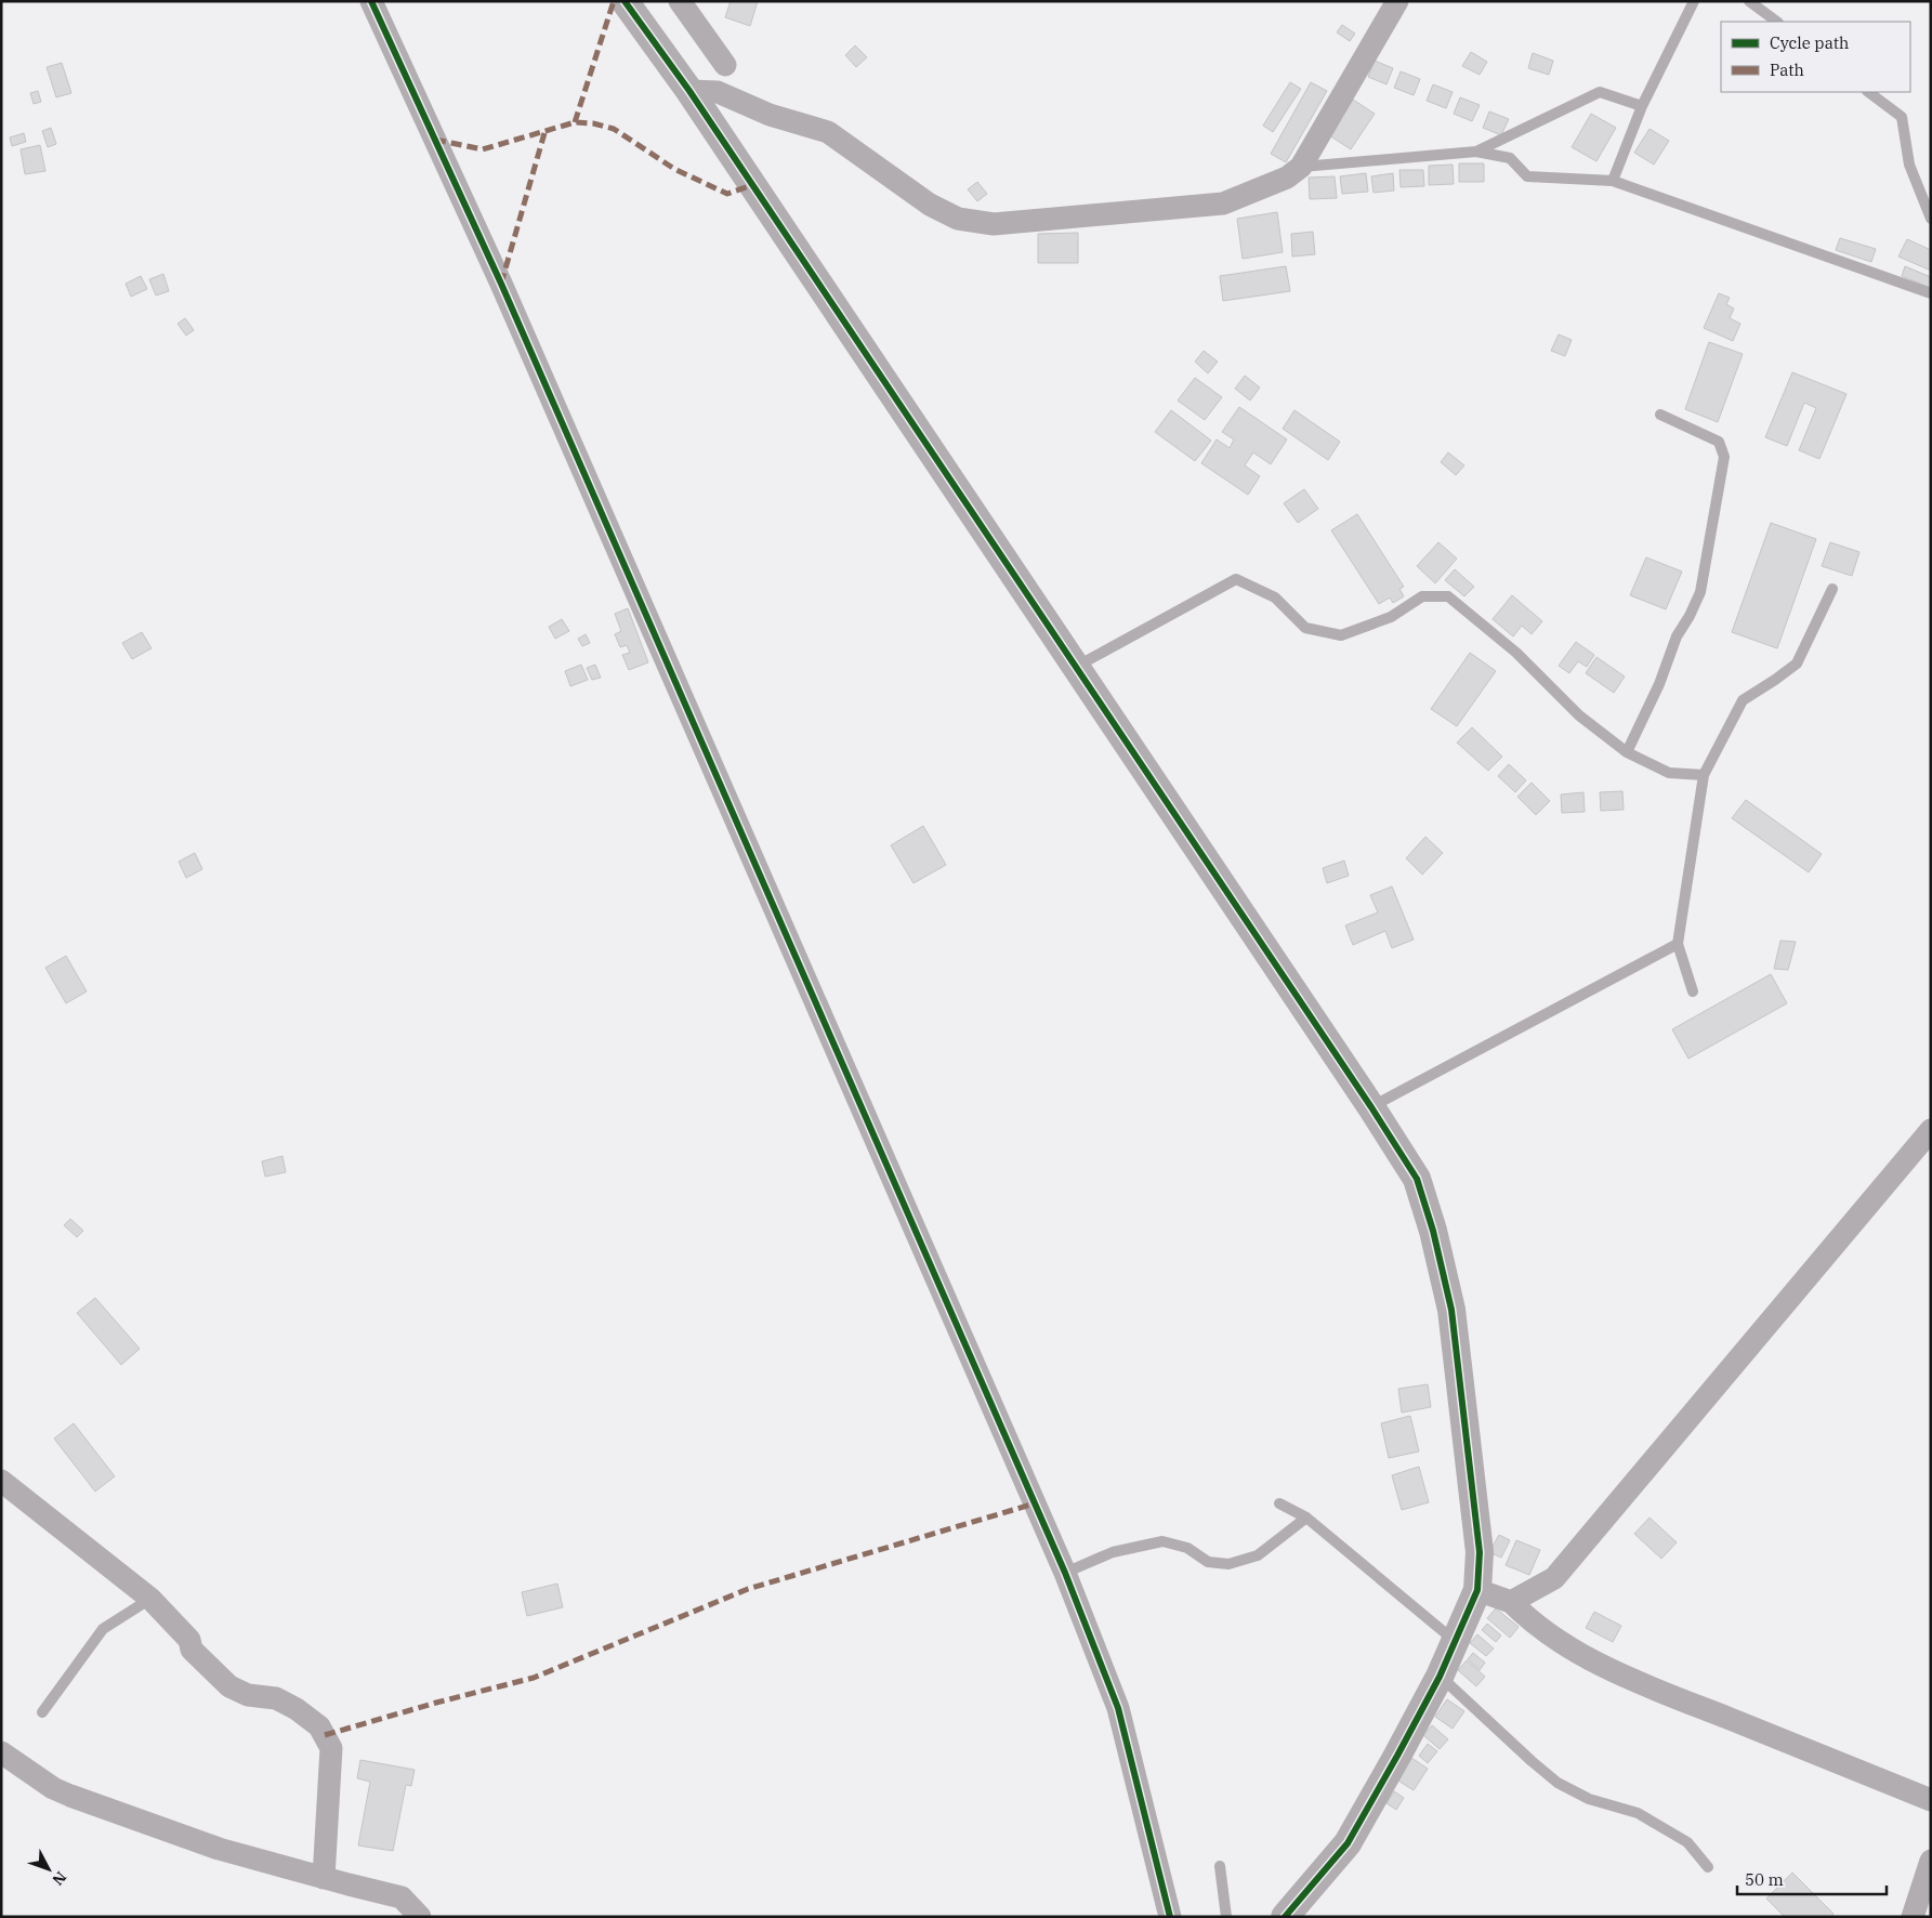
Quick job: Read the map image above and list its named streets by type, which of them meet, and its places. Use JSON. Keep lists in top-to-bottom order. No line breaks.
{"legend":["Cycle path","Path"],"scale_bar":"50 m","north":"bottom right"}
